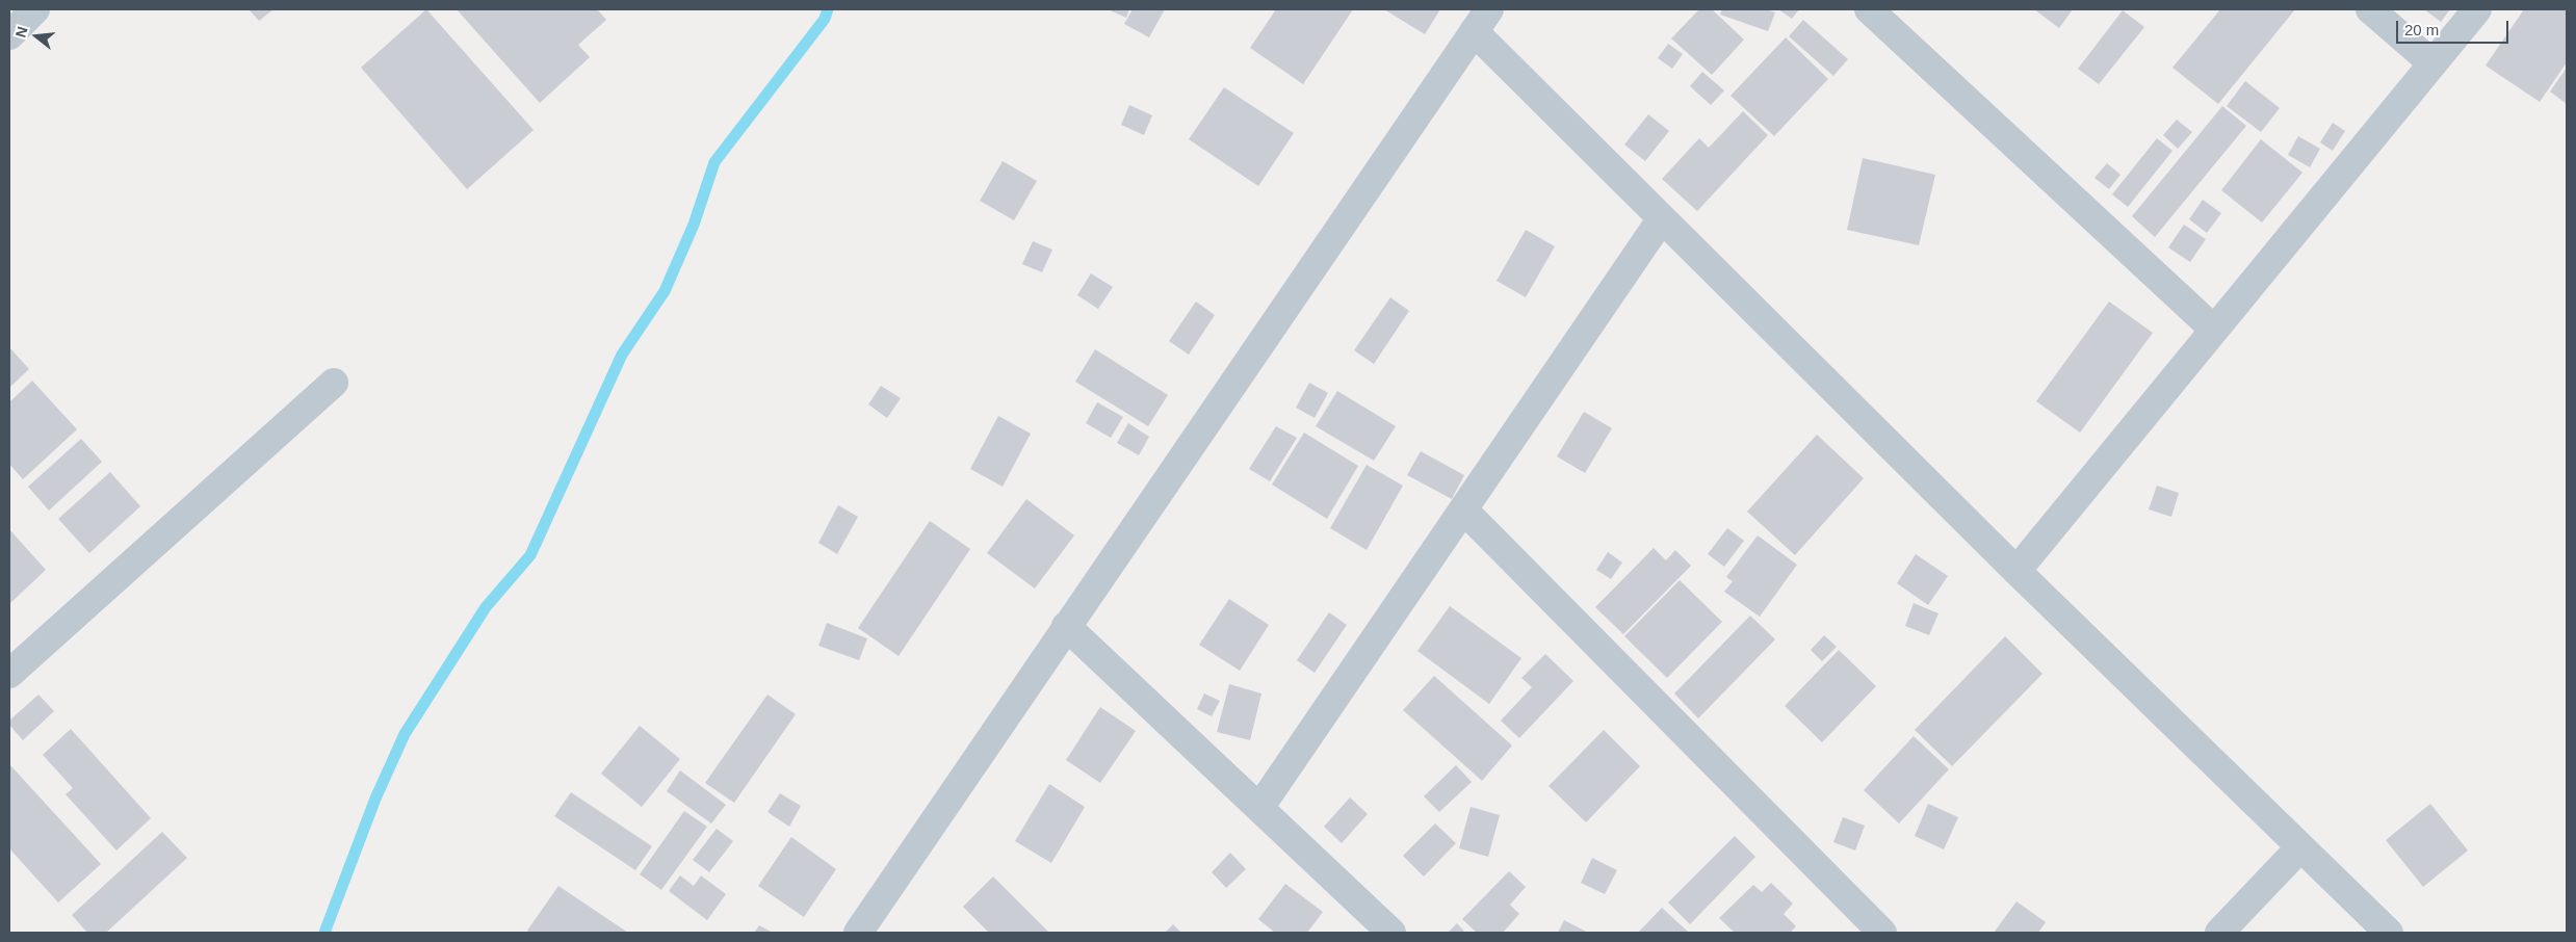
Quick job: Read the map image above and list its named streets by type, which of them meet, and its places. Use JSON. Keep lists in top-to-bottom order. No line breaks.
{"scale_bar":"20 m","north":"left"}
